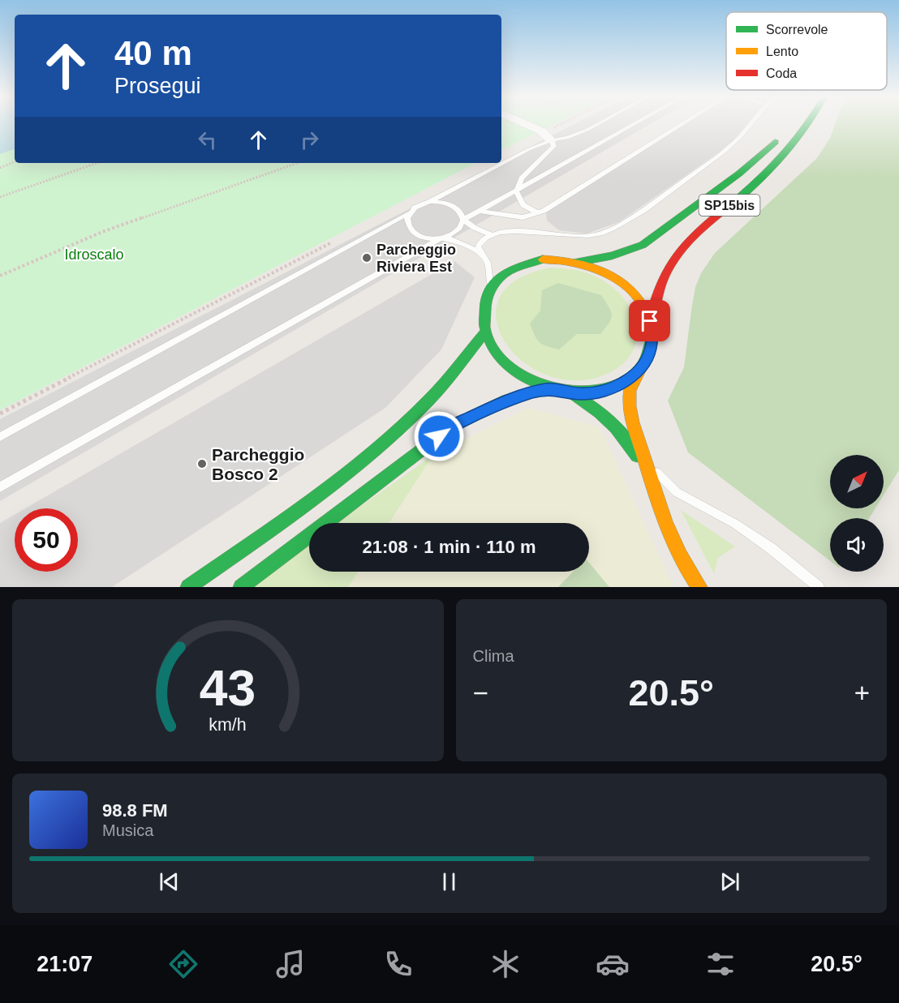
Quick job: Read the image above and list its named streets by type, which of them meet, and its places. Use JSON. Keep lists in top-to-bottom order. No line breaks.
{"streets":{"main road":["SP15bis"]},"parks":["Idroscalo"],"places":["Parcheggio Riviera Est","Parcheggio Bosco 2"],"legend":["Scorrevole","Lento","Coda"],"north":"top right","page":{"turn":["40 m","Prosegui"],"limit":"50","trip":"21:08 · 1 min · 110 m","tile":"Clima","heat":["−","20.5°","+"],"song":["98.8 FM","Musica"],"tabs":["21:07","20.5°"],"gauge":["43","km/h"]}}
